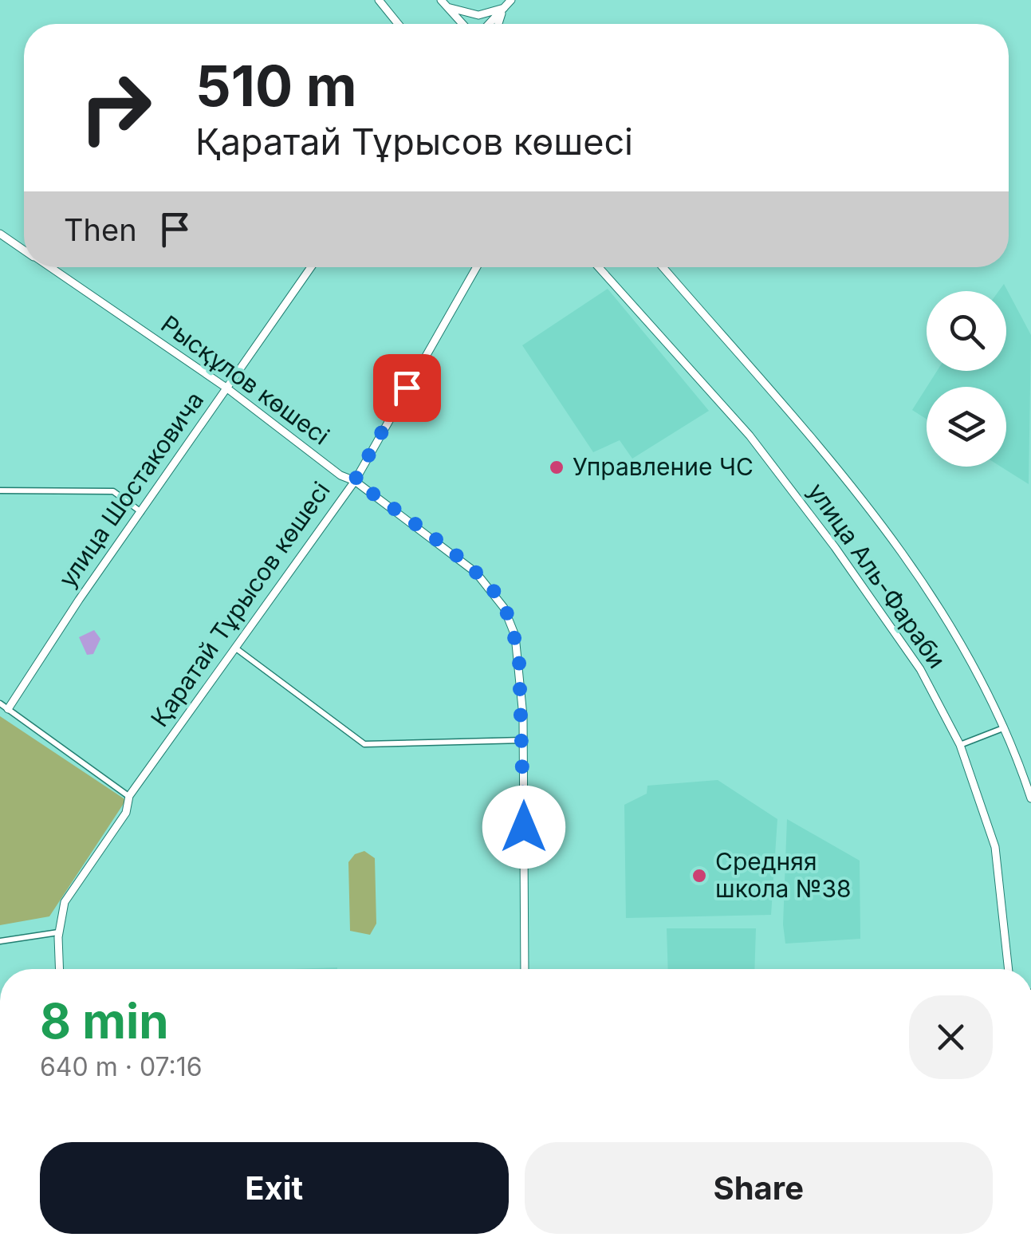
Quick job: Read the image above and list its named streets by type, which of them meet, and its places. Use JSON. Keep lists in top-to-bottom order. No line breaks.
{"streets":{"main road":["Рысқұлов көшесі","улица Шостаковича","улица Аль-Фараби","Қаратай Тұрысов көшесі"]},"crossings":[["Рысқұлов көшесі","улица Шостаковича"],["Рысқұлов көшесі","Қаратай Тұрысов көшесі"]],"places":["Управление ЧС","Средняя школа №38"],"page":{"turn":["510 m","Қаратай Тұрысов көшесі"],"then":"Then","heading":["8 min","640 m · 07:16"],"buttons":["Exit","Share"]}}
